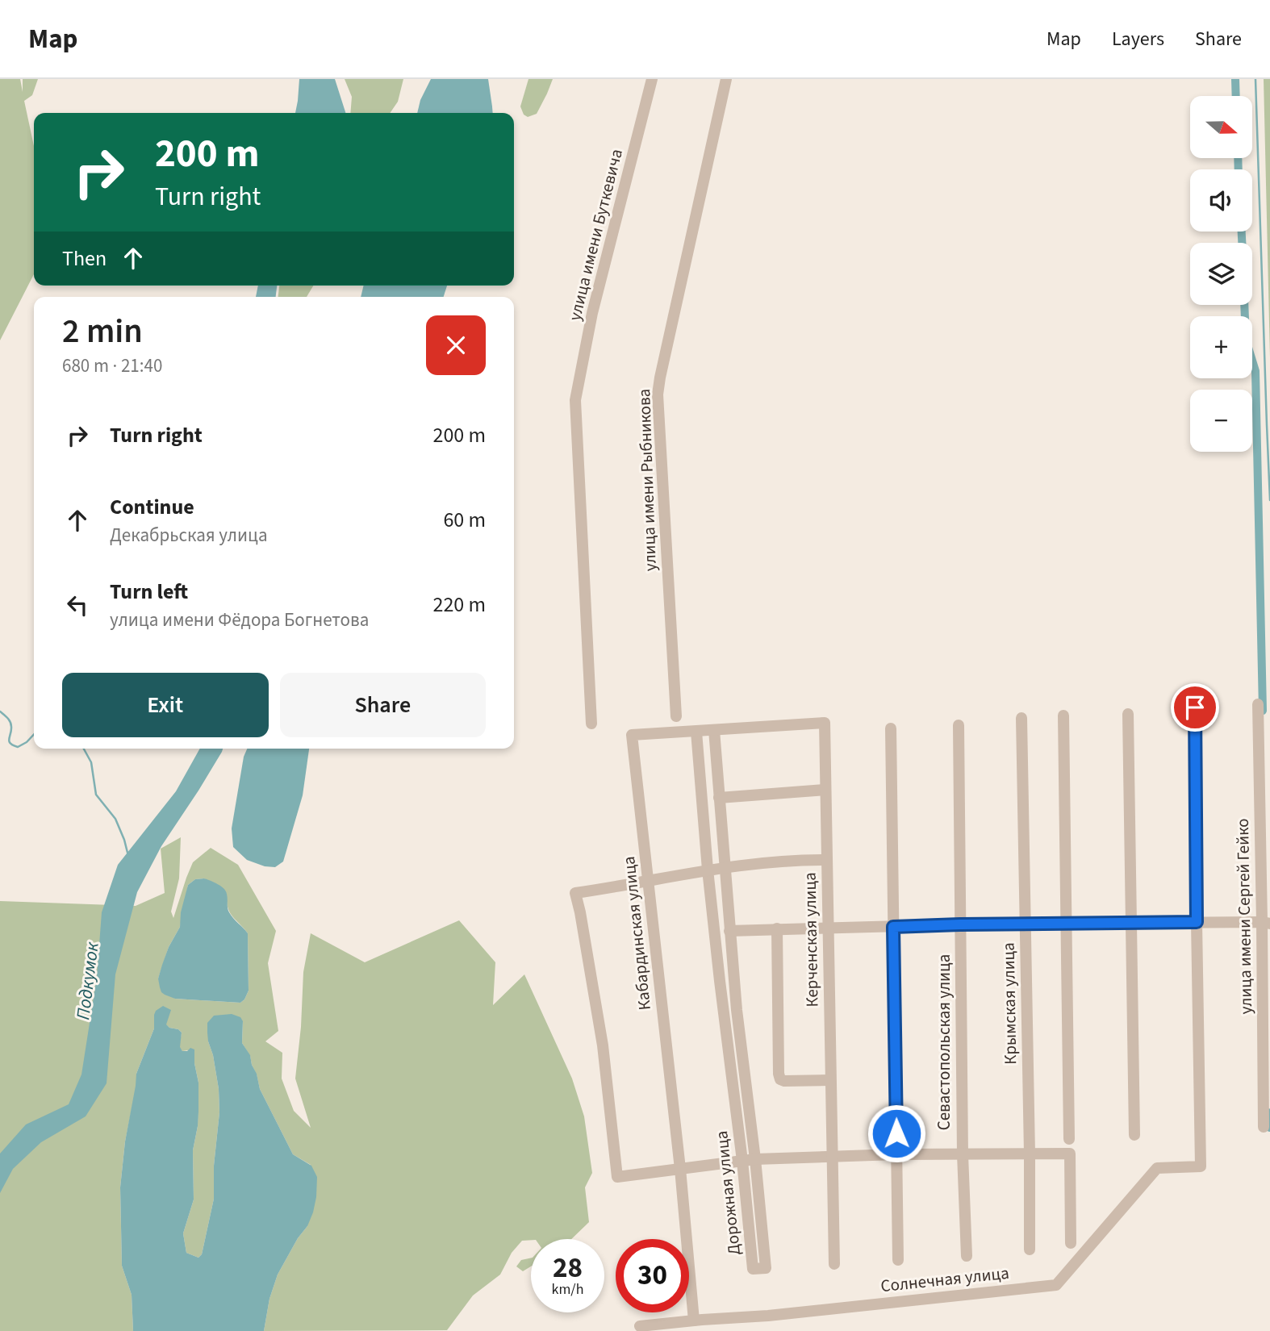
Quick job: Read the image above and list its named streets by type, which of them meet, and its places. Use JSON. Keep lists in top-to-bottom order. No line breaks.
{"streets":{"street":["улица имени Буткевича","улица имени Рыбникова","улица имени Сергей Гейко","Кабардинская улица","Керченская улица","Крымская улица","Севастопольская улица","Дорожная улица","Солнечная улица"]},"crossings":[["Кабардинская улица","Керченская улица"],["Кабардинская улица","Дорожная улица"],["Кабардинская улица","Солнечная улица"]],"water":["Подкумок"],"north":"right","page":{"header":"Map","nav":["Map","Layers","Share"],"map_buttons":["+","−"],"turn":["200 m","Turn right"],"then":"Then","heading":["2 min","680 m · 21:40"],"list":[{"name":"Turn right","value":"200 m"},{"name":"Continue","note":"Декабрьская улица","value":"60 m"},{"name":"Turn left","note":"улица имени Фёдора Богнетова","value":"220 m"}],"buttons":["Exit","Share"],"speed":"28 km/h","limit":"30"}}
